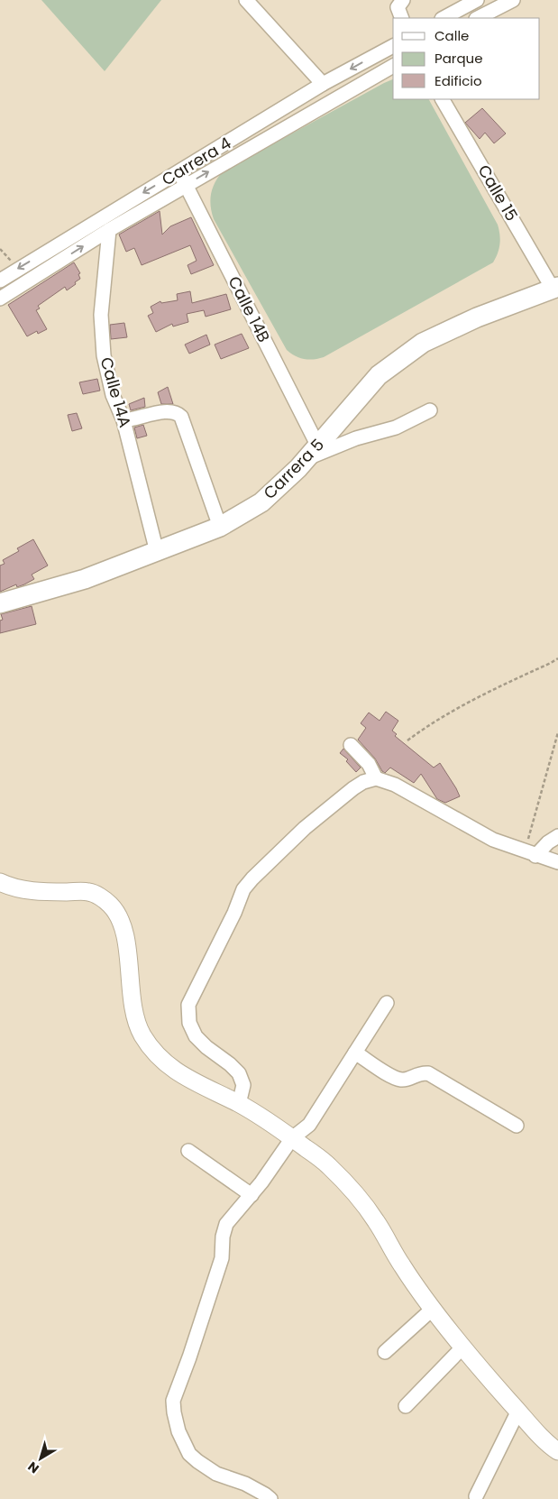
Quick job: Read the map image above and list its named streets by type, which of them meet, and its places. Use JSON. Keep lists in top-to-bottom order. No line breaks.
{"streets":{"main road":["Carrera 5"],"street":["Carrera 4","Calle 15","Calle 14B","Calle 14A"]},"crossings":[["Carrera 4","Calle 14B"],["Carrera 4","Calle 14A"],["Calle 15","Carrera 5"],["Calle 14B","Carrera 5"],["Calle 14A","Carrera 5"]],"legend":["Calle","Parque","Edificio"],"north":"bottom left"}
